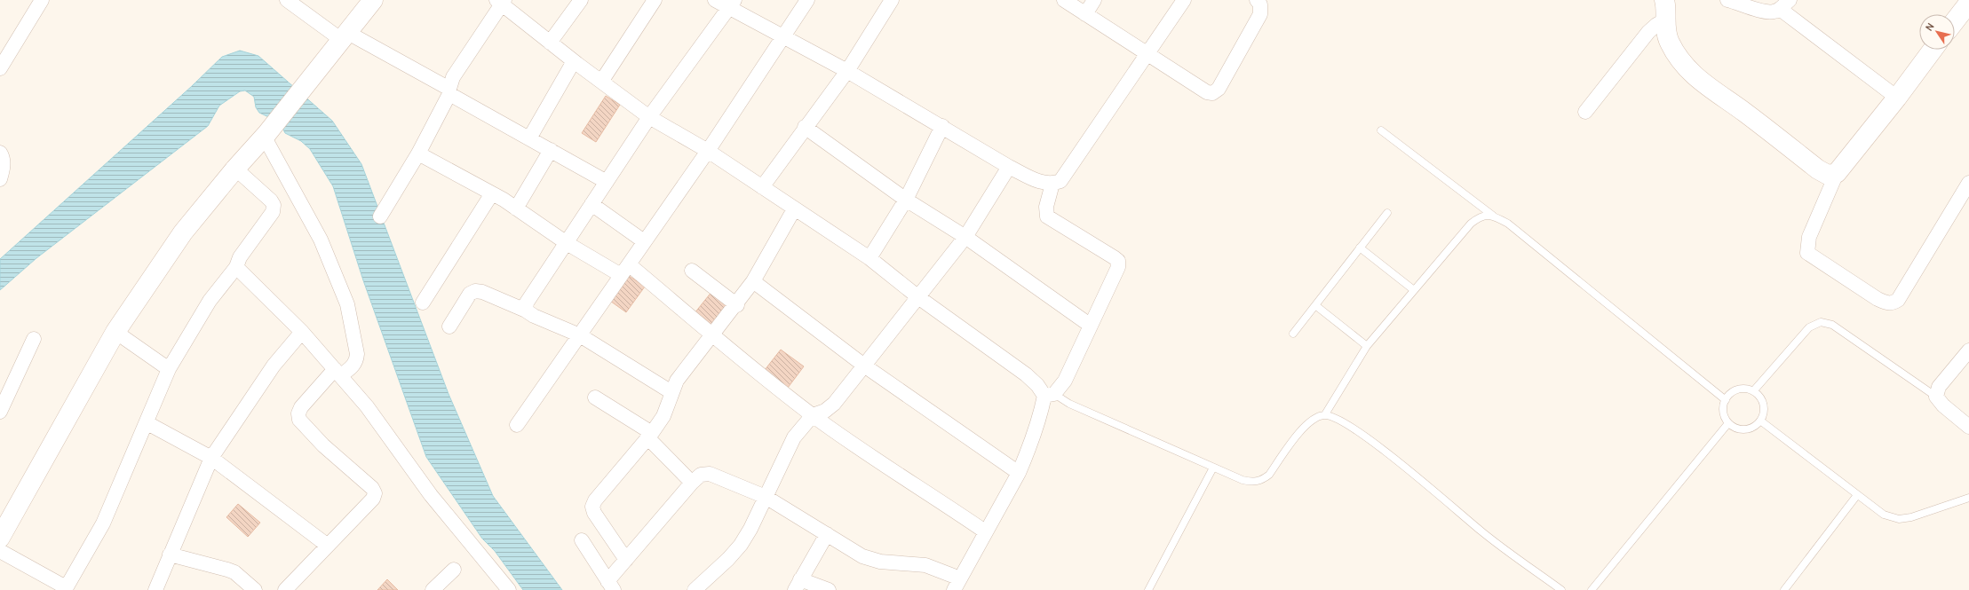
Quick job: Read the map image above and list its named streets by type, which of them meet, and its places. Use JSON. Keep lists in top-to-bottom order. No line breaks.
{"north":"top left"}
